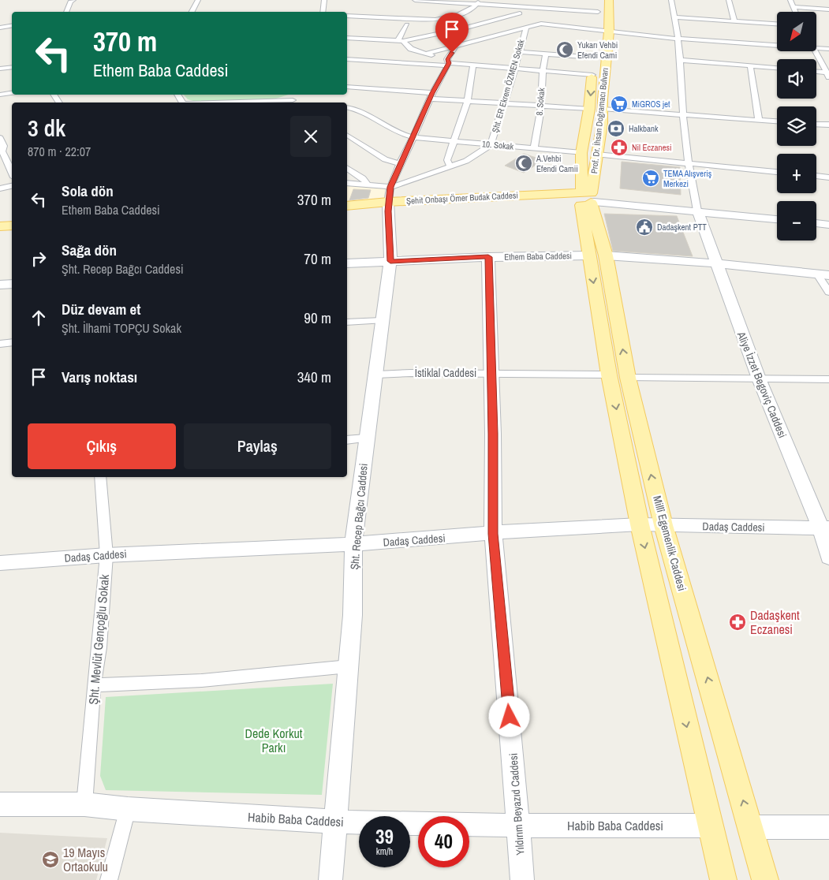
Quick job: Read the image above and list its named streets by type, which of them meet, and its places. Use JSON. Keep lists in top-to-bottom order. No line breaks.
{"streets":{"main road":["Prof. Dr. İhsan Doğramacı Bulvarı","Şehit Onbaşı Ömer Budak Caddesi","Millî Egemenlik Caddesi"],"street":["Şht. ER Ekrem ÖZMEN Sokak","8. Sokak","10. Sokak","Ethem Baba Caddesi","İstiklal Caddesi","Aliye İzzet Begoviç Caddesi","Şht. Recep Bağcı Caddesi","Dadaş Caddesi","Şht. Mevlüt Gençoğlu Sokak","Yıldırım Beyazıd Caddesi","Habib Baba Caddesi"]},"crossings":[["Şht. ER Ekrem ÖZMEN Sokak","10. Sokak"],["8. Sokak","10. Sokak"],["Prof. Dr. İhsan Doğramacı Bulvarı","10. Sokak"],["Prof. Dr. İhsan Doğramacı Bulvarı","Şehit Onbaşı Ömer Budak Caddesi"],["Prof. Dr. İhsan Doğramacı Bulvarı","Millî Egemenlik Caddesi"],["Şehit Onbaşı Ömer Budak Caddesi","Şht. Recep Bağcı Caddesi"],["Şehit Onbaşı Ömer Budak Caddesi","Millî Egemenlik Caddesi"],["Ethem Baba Caddesi","Aliye İzzet Begoviç Caddesi"],["Ethem Baba Caddesi","Şht. Recep Bağcı Caddesi"],["Ethem Baba Caddesi","Millî Egemenlik Caddesi"],["Ethem Baba Caddesi","Yıldırım Beyazıd Caddesi"],["İstiklal Caddesi","Şht. Recep Bağcı Caddesi"],["İstiklal Caddesi","Millî Egemenlik Caddesi"],["İstiklal Caddesi","Yıldırım Beyazıd Caddesi"],["Aliye İzzet Begoviç Caddesi","Dadaş Caddesi"],["Şht. Recep Bağcı Caddesi","Dadaş Caddesi"],["Şht. Recep Bağcı Caddesi","Habib Baba Caddesi"],["Dadaş Caddesi","Millî Egemenlik Caddesi"],["Dadaş Caddesi","Şht. Mevlüt Gençoğlu Sokak"],["Dadaş Caddesi","Yıldırım Beyazıd Caddesi"],["Millî Egemenlik Caddesi","Habib Baba Caddesi"],["Şht. Mevlüt Gençoğlu Sokak","Habib Baba Caddesi"],["Yıldırım Beyazıd Caddesi","Habib Baba Caddesi"]],"parks":["Dede Korkut Parkı"],"places":{"mosque":["Yukarı Vehbi Efendi Cami","A.Vehbi Efendi Camii"],"supermarket":["MiGROS jet","TEMA Alışveriş Merkezi"],"bank":["Halkbank"],"pharmacy":["Nil Eczanesi","Dadaşkent Eczanesi"],"public building":["Dadaşkent PTT"],"school or university":["19 Mayıs Ortaokulu"]},"north":"bottom left","page":{"map_buttons":["+","−"],"turn":["370 m","Ethem Baba Caddesi"],"heading":["3 dk","870 m · 22:07"],"list":[{"name":"Sola dön","note":"Ethem Baba Caddesi","value":"370 m"},{"name":"Sağa dön","note":"Şht. Recep Bağcı Caddesi","value":"70 m"},{"name":"Düz devam et","note":"Şht. İlhami TOPÇU Sokak","value":"90 m"},{"name":"Varış noktası","value":"340 m"}],"buttons":["Çıkış","Paylaş"],"speed":"39 km/h","limit":"40"}}
